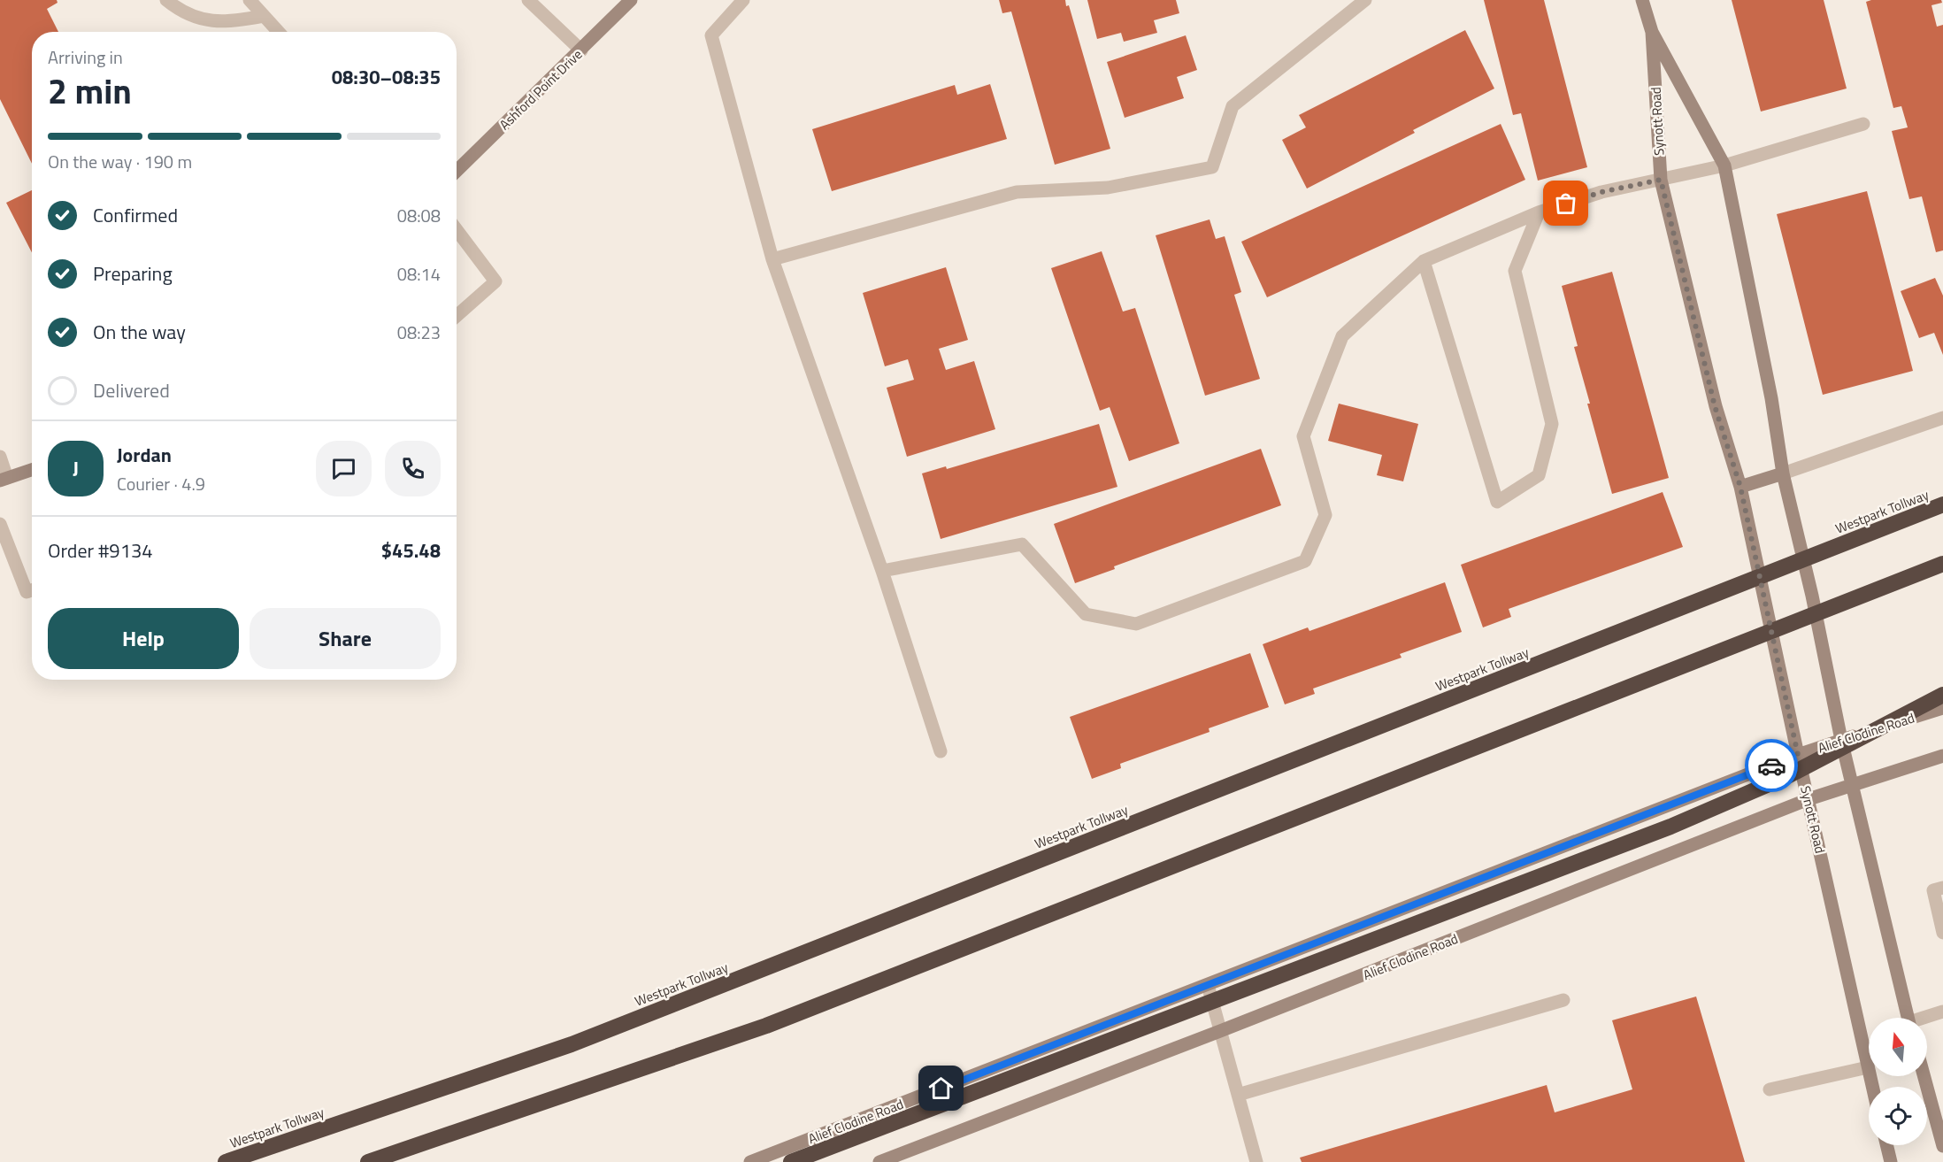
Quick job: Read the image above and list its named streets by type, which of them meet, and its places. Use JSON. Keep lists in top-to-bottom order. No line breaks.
{"streets":{"highway":["Westpark Tollway"],"street":["Ashford Point Drive","Synott Road","Alief Clodine Road"]},"crossings":[["Synott Road","Alief Clodine Road"]],"north":"top","page":{"heading":["2 min","Arriving in","08:30–08:35"],"panel":["Jordan","Courier · 4.9","Order #9134","$45.48"],"bar":"On the way · 190 m","list":[["Confirmed","08:08"],["Preparing","08:14"],["On the way","08:23"],"Delivered"],"round":"J","buttons":["Help","Share"]}}
